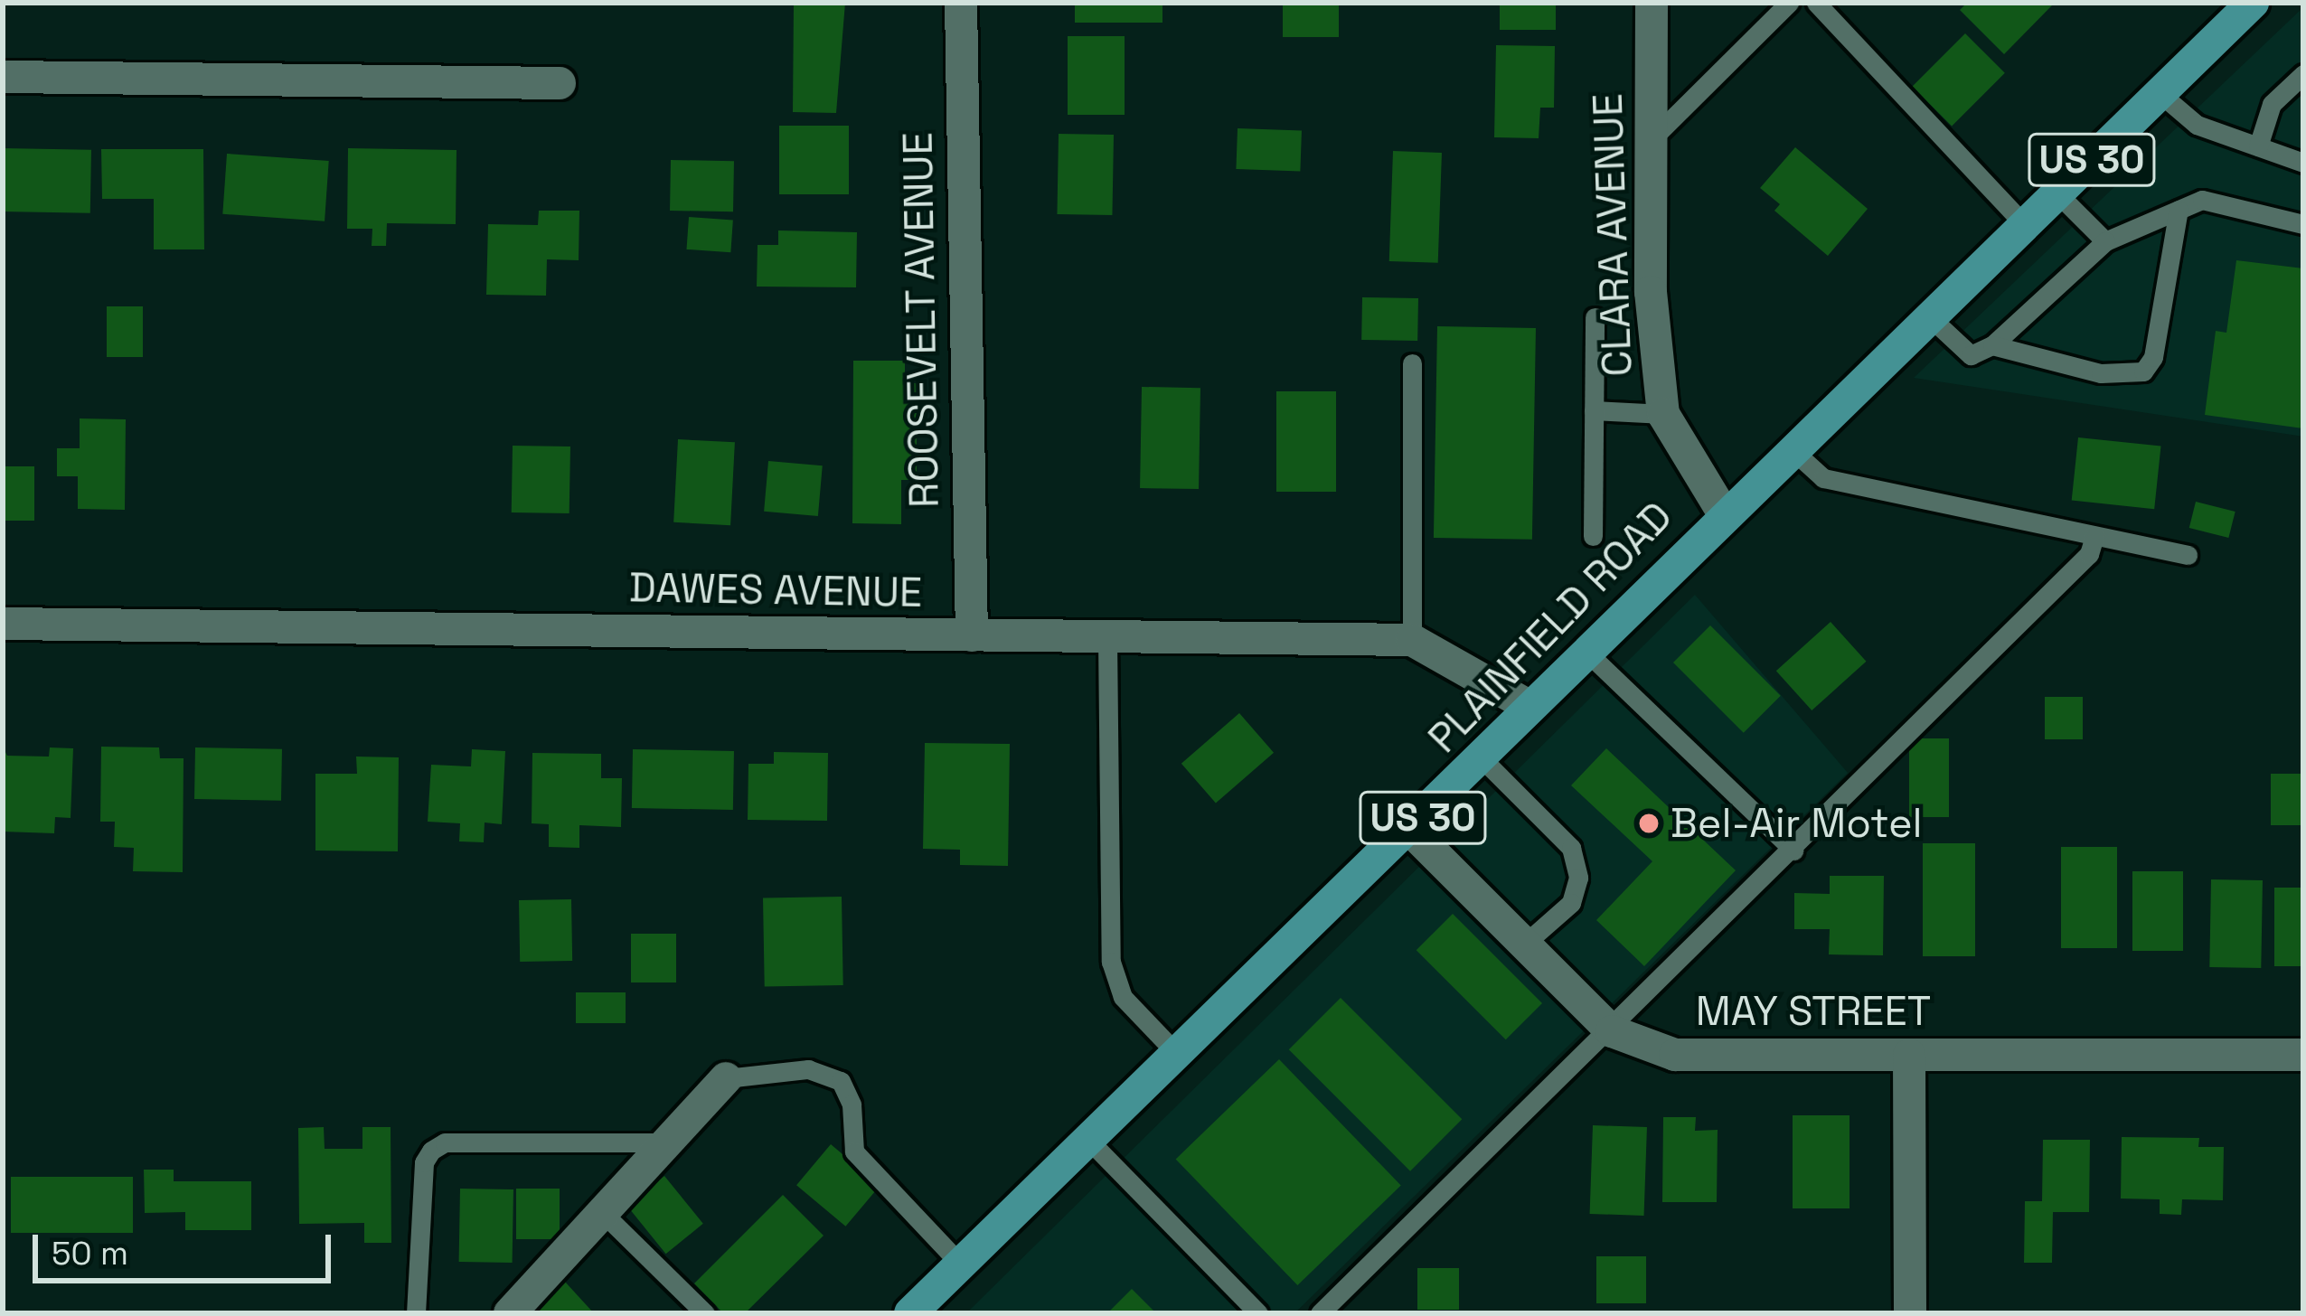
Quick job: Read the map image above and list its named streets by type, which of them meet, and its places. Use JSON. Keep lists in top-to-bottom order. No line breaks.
{"streets":{"main road":["US 30","PLAINFIELD ROAD"],"street":["CLARA AVENUE","ROOSEVELT AVENUE","DAWES AVENUE","MAY STREET"]},"crossings":[["CLARA AVENUE","PLAINFIELD ROAD"],["ROOSEVELT AVENUE","DAWES AVENUE"],["DAWES AVENUE","PLAINFIELD ROAD"],["PLAINFIELD ROAD","MAY STREET"]],"places":["Bel-Air Motel"],"scale_bar":"50 m"}
